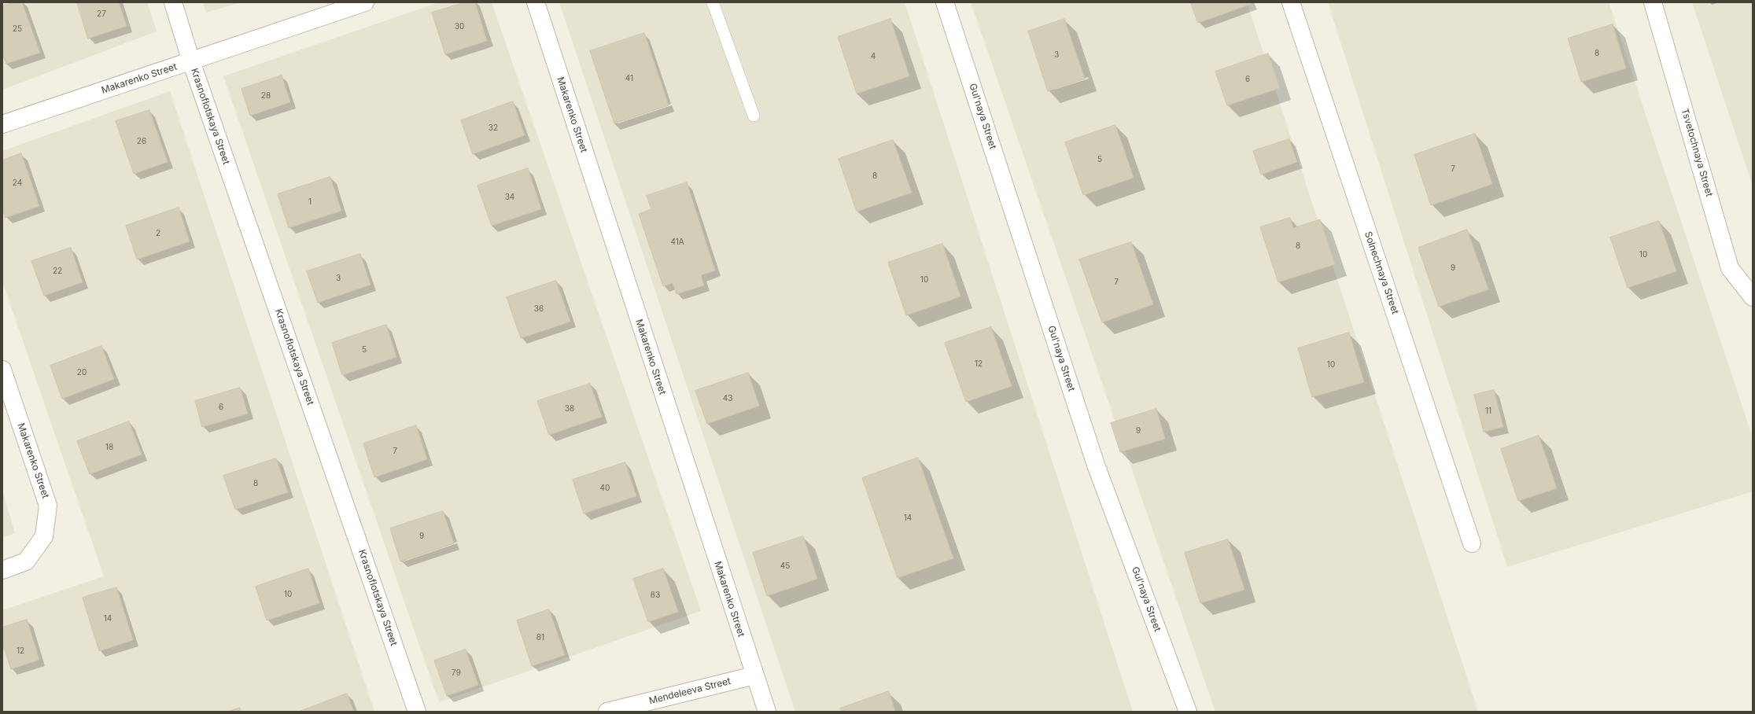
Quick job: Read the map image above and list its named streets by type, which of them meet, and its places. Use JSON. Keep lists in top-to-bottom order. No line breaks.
{"streets":{"street":["Makarenko Street","Krasnoflotskaya Street","Gul'naya Street","Tsvetochnaya Street","Solnechnaya Street","Mendeleeva Street"]},"crossings":[["Makarenko Street","Krasnoflotskaya Street"],["Makarenko Street","Mendeleeva Street"]],"house_numbers":["27","30","25","8","3","4","41","6","28","32","26","5","7","8","24","34","1","2","41А","8","10","9","22","3","10","7","36","5","12","10","20","43","6","38","11","9","18","7","8","40","14","9","45","10","83","14","81","12","79"]}
